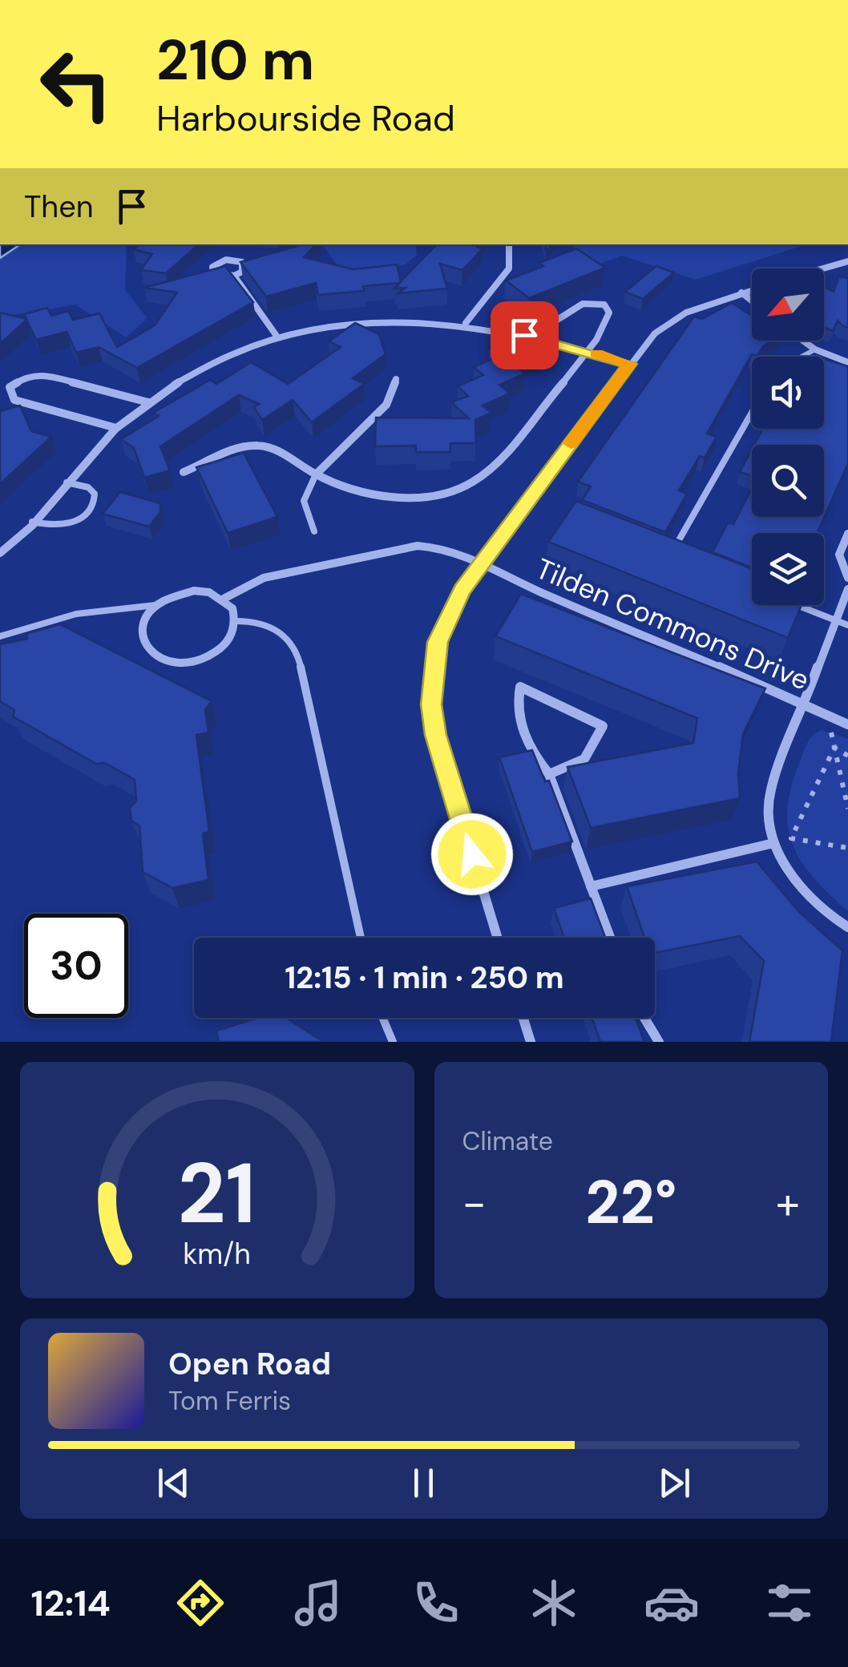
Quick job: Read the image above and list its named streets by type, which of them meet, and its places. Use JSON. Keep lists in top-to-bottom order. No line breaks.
{"streets":{"street":["Tilden Commons Drive"]},"north":"bottom left","page":{"turn":["210 m","Harbourside Road"],"then":"Then","limit":"30","trip":"12:15 · 1 min · 250 m","tile":"Climate","heat":["−","22°","+"],"song":["Open Road","Tom Ferris"],"tabs":"12:14","gauge":["21","km/h"]}}
